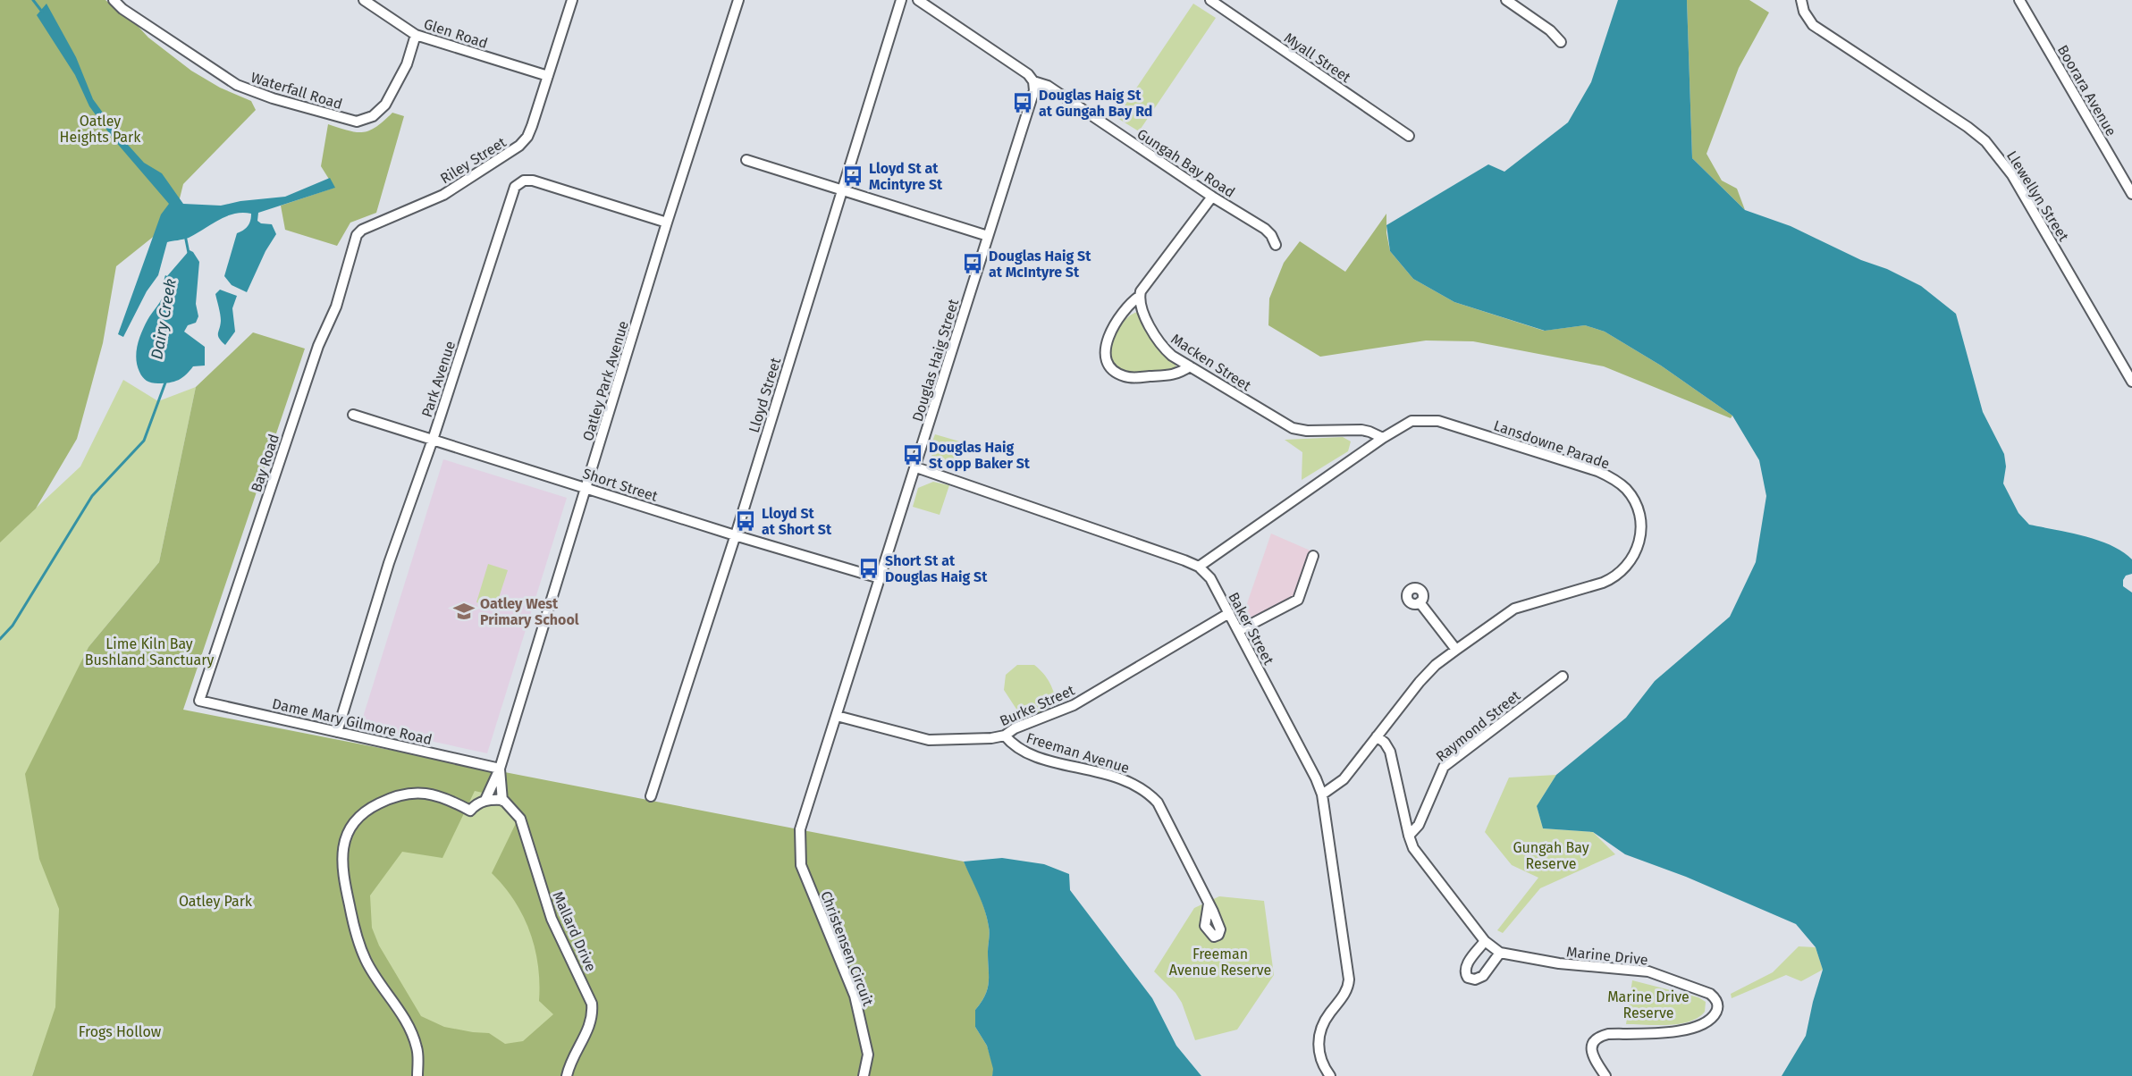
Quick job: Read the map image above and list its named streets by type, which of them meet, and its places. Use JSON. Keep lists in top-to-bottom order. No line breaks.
{"streets":{"street":["Glen Road","Myall Street","Waterfall Road","Boorara Avenue","Riley Street","Gungah Bay Road","Llewellyn Street","Douglas Haig Street","Macken Street","Park Avenue","Oatley Park Avenue","Lloyd Street","Lansdowne Parade","Bay Road","Short Street","Baker Street","Burke Street","Dame Mary Gilmore Road","Raymond Street","Freeman Avenue","Mallard Drive","Christensen Circuit","Marine Drive"]},"crossings":[["Glen Road","Waterfall Road"],["Glen Road","Riley Street"],["Riley Street","Bay Road"],["Gungah Bay Road","Douglas Haig Street"],["Douglas Haig Street","Short Street"],["Douglas Haig Street","Baker Street"],["Douglas Haig Street","Burke Street"],["Douglas Haig Street","Christensen Circuit"],["Macken Street","Lansdowne Parade"],["Park Avenue","Oatley Park Avenue"],["Park Avenue","Short Street"],["Park Avenue","Dame Mary Gilmore Road"],["Oatley Park Avenue","Short Street"],["Oatley Park Avenue","Dame Mary Gilmore Road"],["Lloyd Street","Short Street"],["Lansdowne Parade","Baker Street"],["Lansdowne Parade","Marine Drive"],["Bay Road","Dame Mary Gilmore Road"],["Baker Street","Burke Street"],["Burke Street","Freeman Avenue"],["Raymond Street","Marine Drive"]],"water":["Dairy Creek"],"parks":["Oatley Heights Park","Lime Kiln Bay Bushland Sanctuary","Gungah Bay Reserve","Oatley Park","Freeman Avenue Reserve","Marine Drive Reserve","Frogs Hollow"],"places":{"bus stop":["Douglas Haig St at Gungah Bay Rd","Lloyd St at Mcintyre St","Douglas Haig St at McIntyre St","Douglas Haig St opp Baker St","Lloyd St at Short St","Short St at Douglas Haig St"],"school or university":["Oatley West Primary School"]}}
